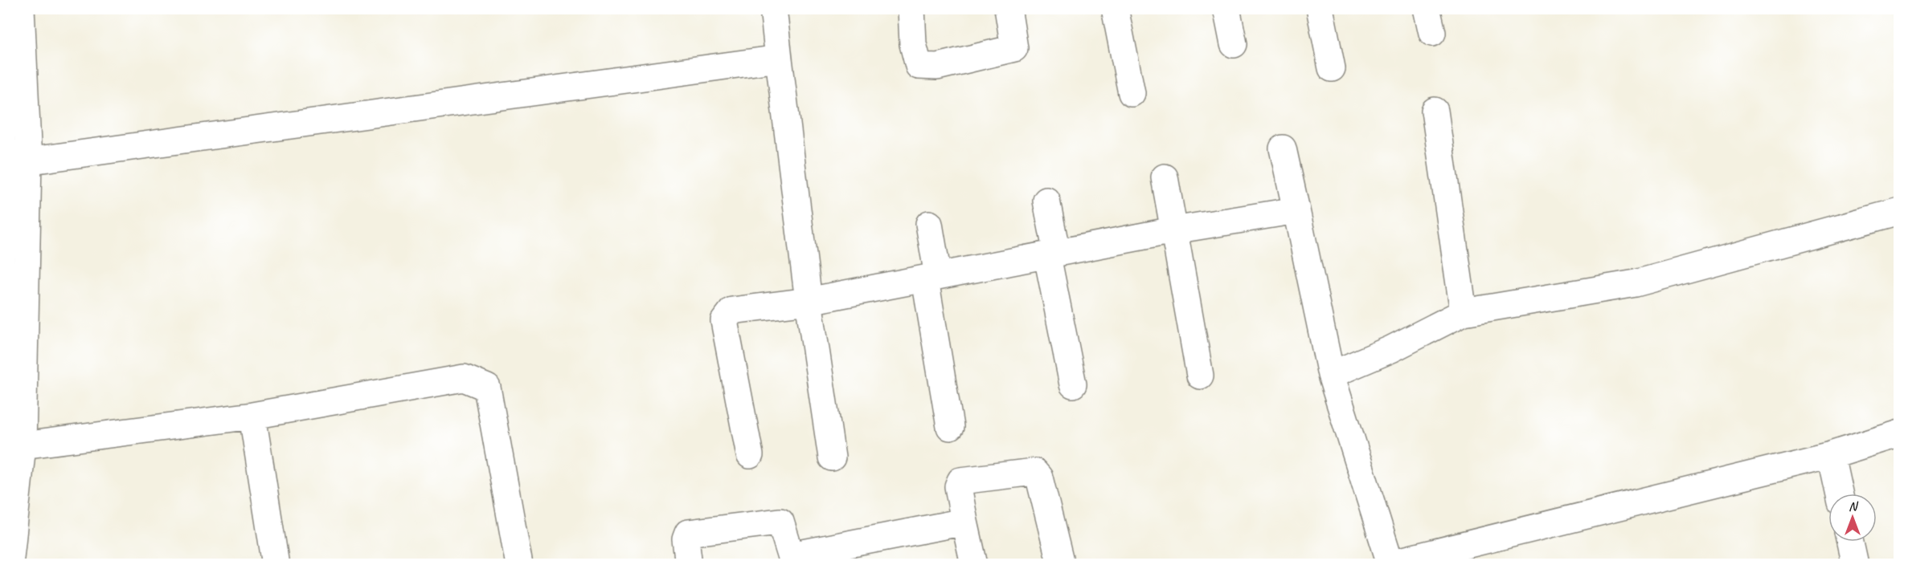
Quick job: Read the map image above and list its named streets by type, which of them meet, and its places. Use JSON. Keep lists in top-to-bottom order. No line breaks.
{"north":"top"}
